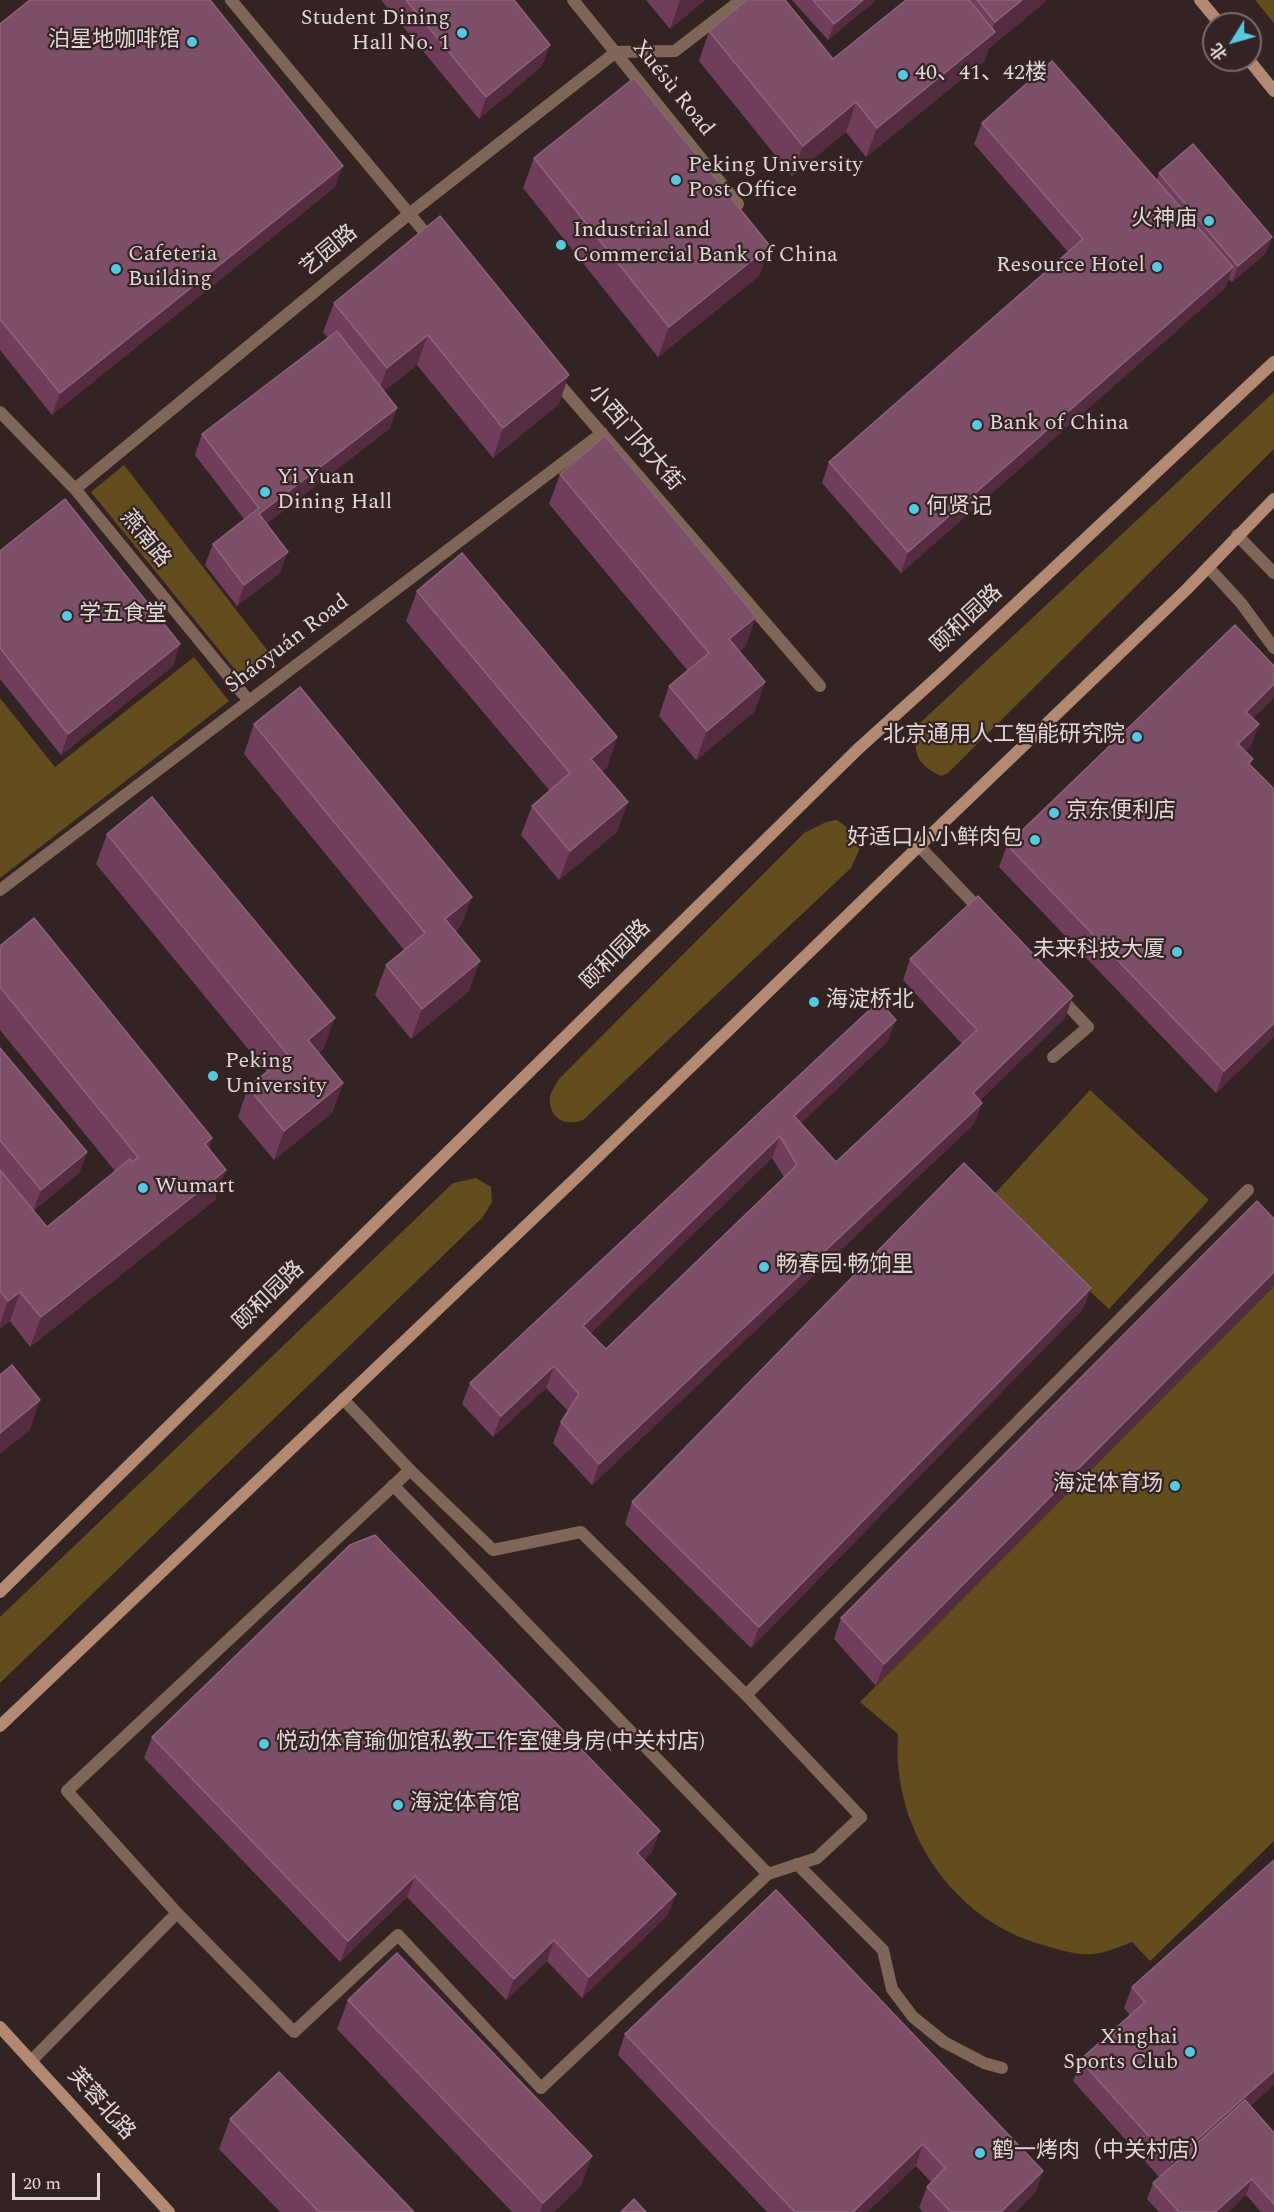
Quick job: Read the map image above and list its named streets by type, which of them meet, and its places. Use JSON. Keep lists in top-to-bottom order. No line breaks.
{"streets":{"street":["Xuésù Road","艺园路","小西门内大街","燕南路","颐和园路","Sháoyuán Road","芙蓉北路"]},"crossings":[["Xuésù Road","艺园路"],["艺园路","燕南路"],["小西门内大街","Sháoyuán Road"],["燕南路","Sháoyuán Road"]],"places":["Student Dining Hall No. 1","泊星地咖啡馆","40、41、42楼","Peking University Post Office","火神庙","Industrial and Commercial Bank of China","Resource Hotel","Cafeteria Building","Bank of China","Yi Yuan Dining Hall","何贤记","学五食堂","北京通用人工智能研究院","京东便利店","好适口小小鲜肉包","未来科技大厦","海淀桥北","Peking University","Wumart","畅春园·畅饷里","海淀体育场","悦动体育瑜伽馆私教工作室健身房(中关村店)","海淀体育馆","Xinghai Sports Club","鹤一烤肉（中关村店）"],"scale_bar":"20 m","north":"bottom left"}
